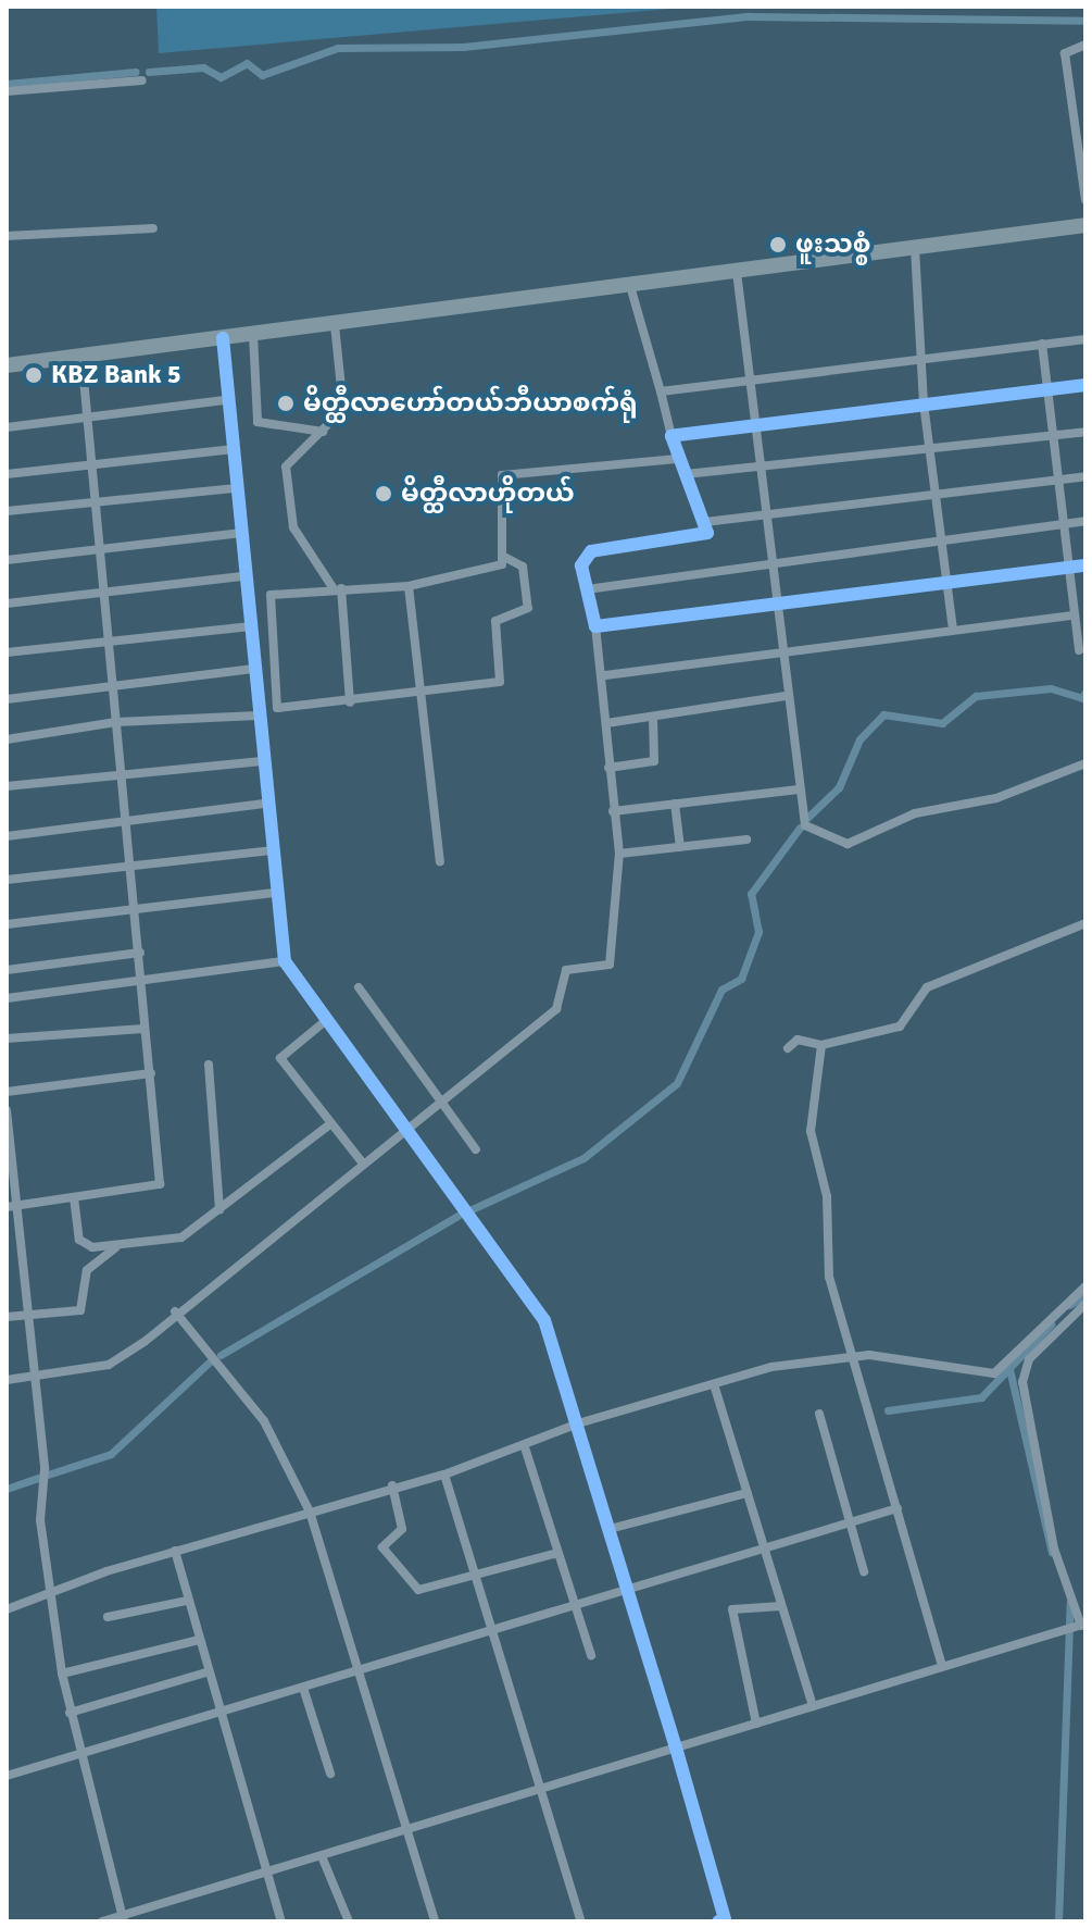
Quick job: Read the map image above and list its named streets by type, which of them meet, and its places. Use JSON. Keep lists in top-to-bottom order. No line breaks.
{"places":["ဖူးသစ္စံ","KBZ Bank 5","မိတ္ထီလာဟော်တယ်ဘီယာစက်ရုံ","မိတ္ထီလာဟိုတယ်"]}
